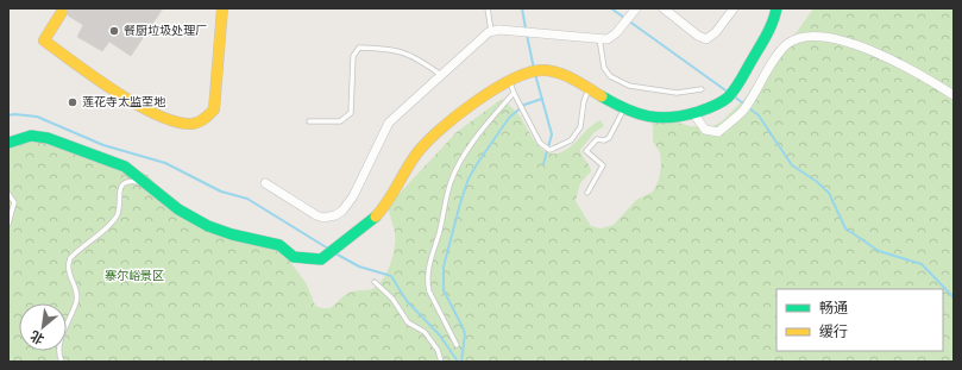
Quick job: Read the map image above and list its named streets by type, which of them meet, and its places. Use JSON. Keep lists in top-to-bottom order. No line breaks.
{"parks":["寨尔峪景区"],"places":["餐厨垃圾处理厂","莲花寺太监茔地"],"legend":["畅通","缓行"],"north":"bottom left"}
